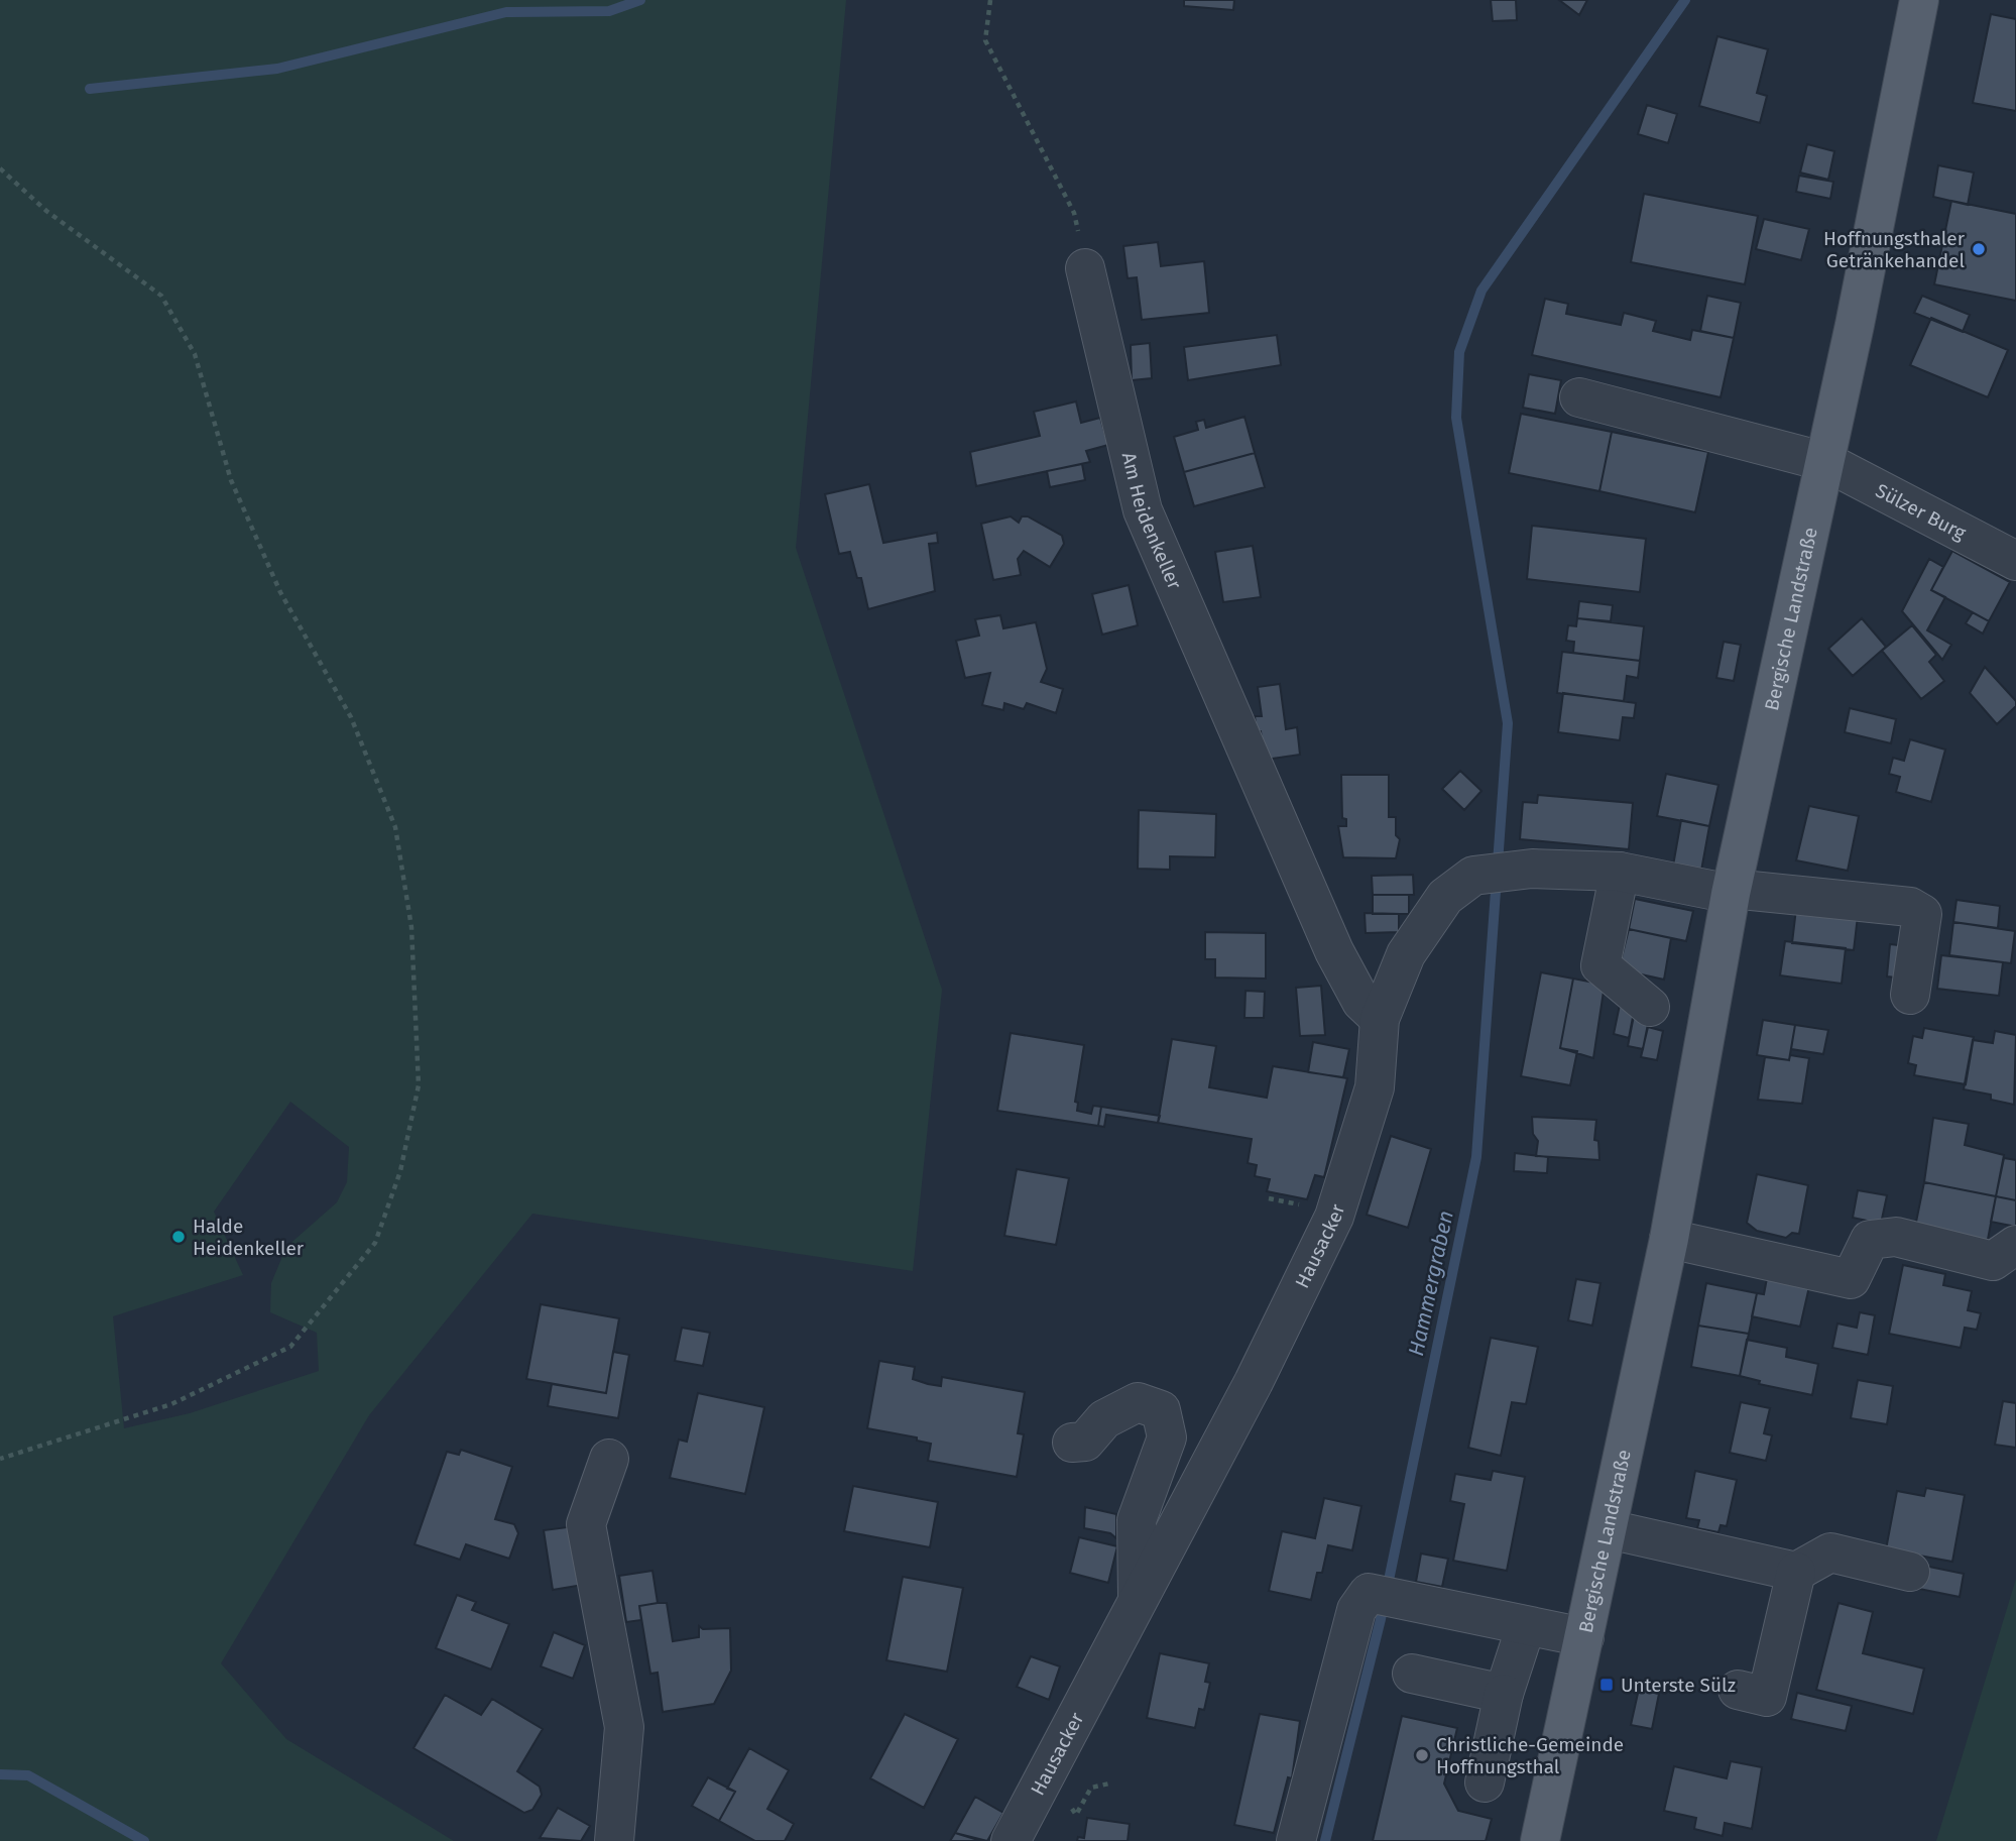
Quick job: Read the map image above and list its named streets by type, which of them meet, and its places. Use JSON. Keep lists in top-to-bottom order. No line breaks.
{"streets":{"main road":["Bergische Landstraße"],"street":["Sülzer Burg","Am Heidenkeller","Hausacker"]},"crossings":[["Sülzer Burg","Bergische Landstraße"],["Am Heidenkeller","Hausacker"],["Bergische Landstraße","Hausacker"]],"water":["Hammergraben"],"places":{"other":["Hoffnungsthaler Getränkehandel","Halde Heidenkeller","Christliche-Gemeinde Hoffnungsthal"],"transit":["Unterste Sülz"]}}
